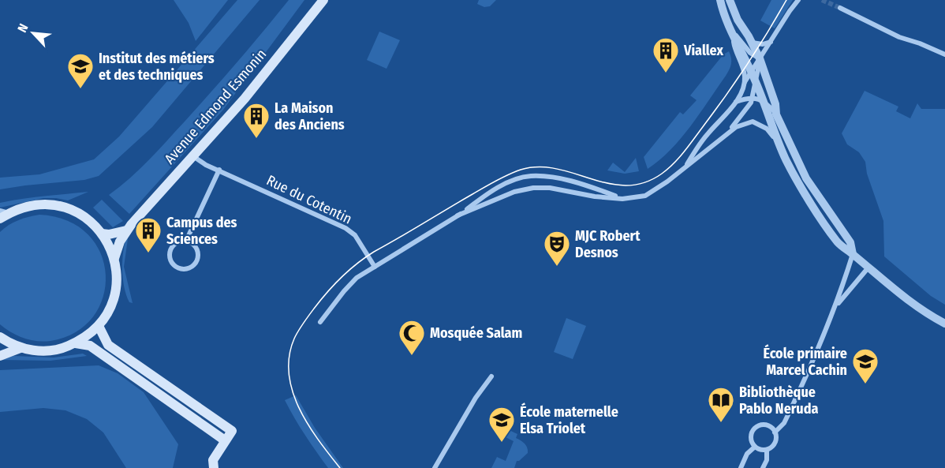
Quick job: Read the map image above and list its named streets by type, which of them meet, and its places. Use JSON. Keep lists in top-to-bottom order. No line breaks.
{"streets":{"main road":["Avenue Edmond Esmonin"],"street":["Rue du Cotentin"]},"crossings":[["Avenue Edmond Esmonin","Rue du Cotentin"]],"places":{"building":["Viallex","La Maison des Anciens","Campus des Sciences"],"school or university":["Institut des métiers et des techniques","École primaire Marcel Cachin","École maternelle Elsa Triolet"],"theatre":["MJC Robert Desnos"],"mosque":["Mosquée Salam"],"library":["Bibliothèque Pablo Neruda"]},"north":"top left"}
